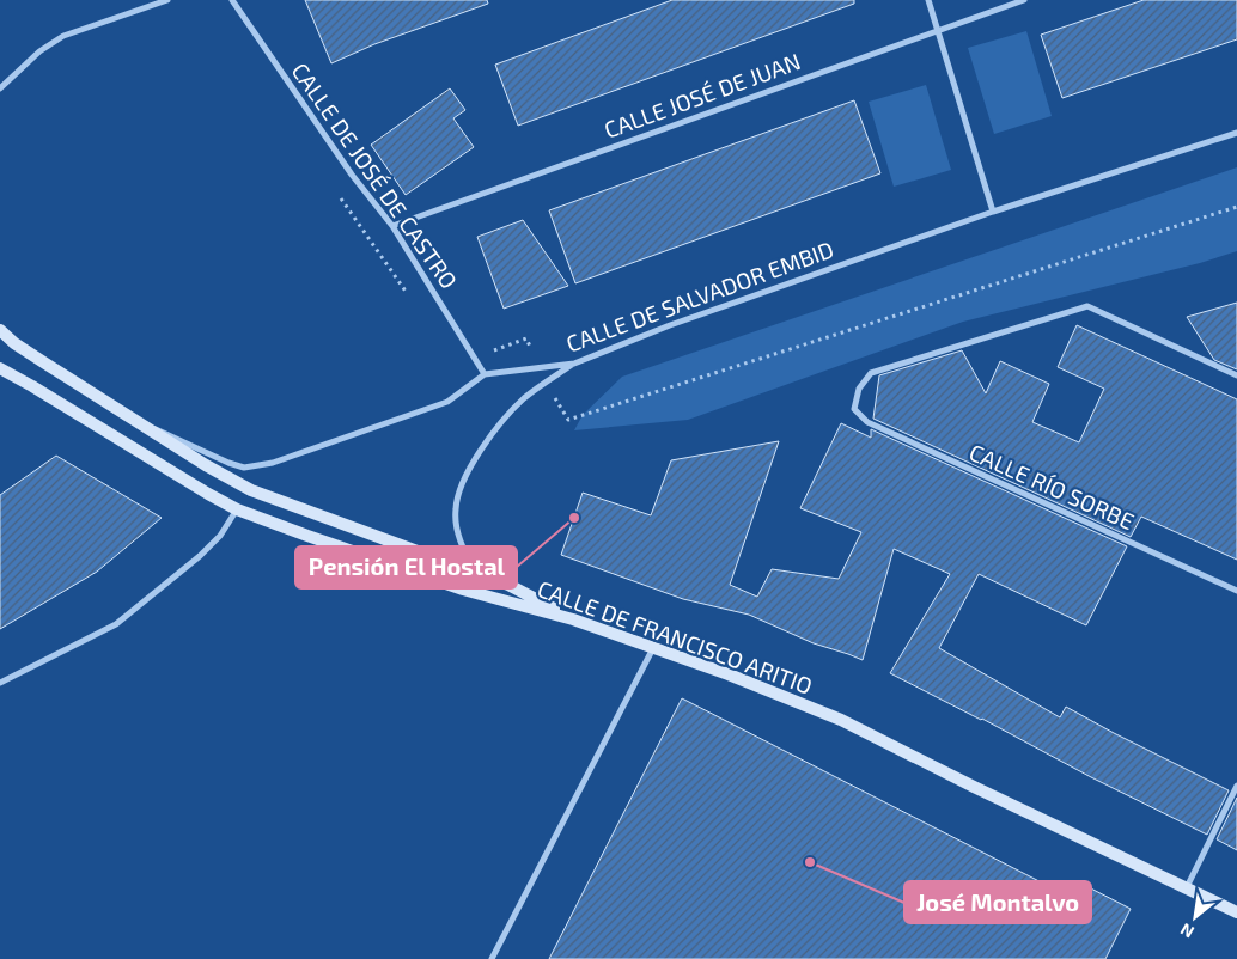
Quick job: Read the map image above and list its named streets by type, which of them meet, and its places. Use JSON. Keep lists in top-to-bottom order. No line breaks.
{"streets":{"main road":["CALLE DE FRANCISCO ARITIO"],"street":["CALLE JOSÉ DE JUAN","CALLE DE JOSÉ DE CASTRO","CALLE DE SALVADOR EMBID","CALLE RÍO SORBE"]},"crossings":[["CALLE JOSÉ DE JUAN","CALLE DE JOSÉ DE CASTRO"],["CALLE DE JOSÉ DE CASTRO","CALLE DE SALVADOR EMBID"]],"places":["Pensión El Hostal","José Montalvo"],"north":"bottom left"}
